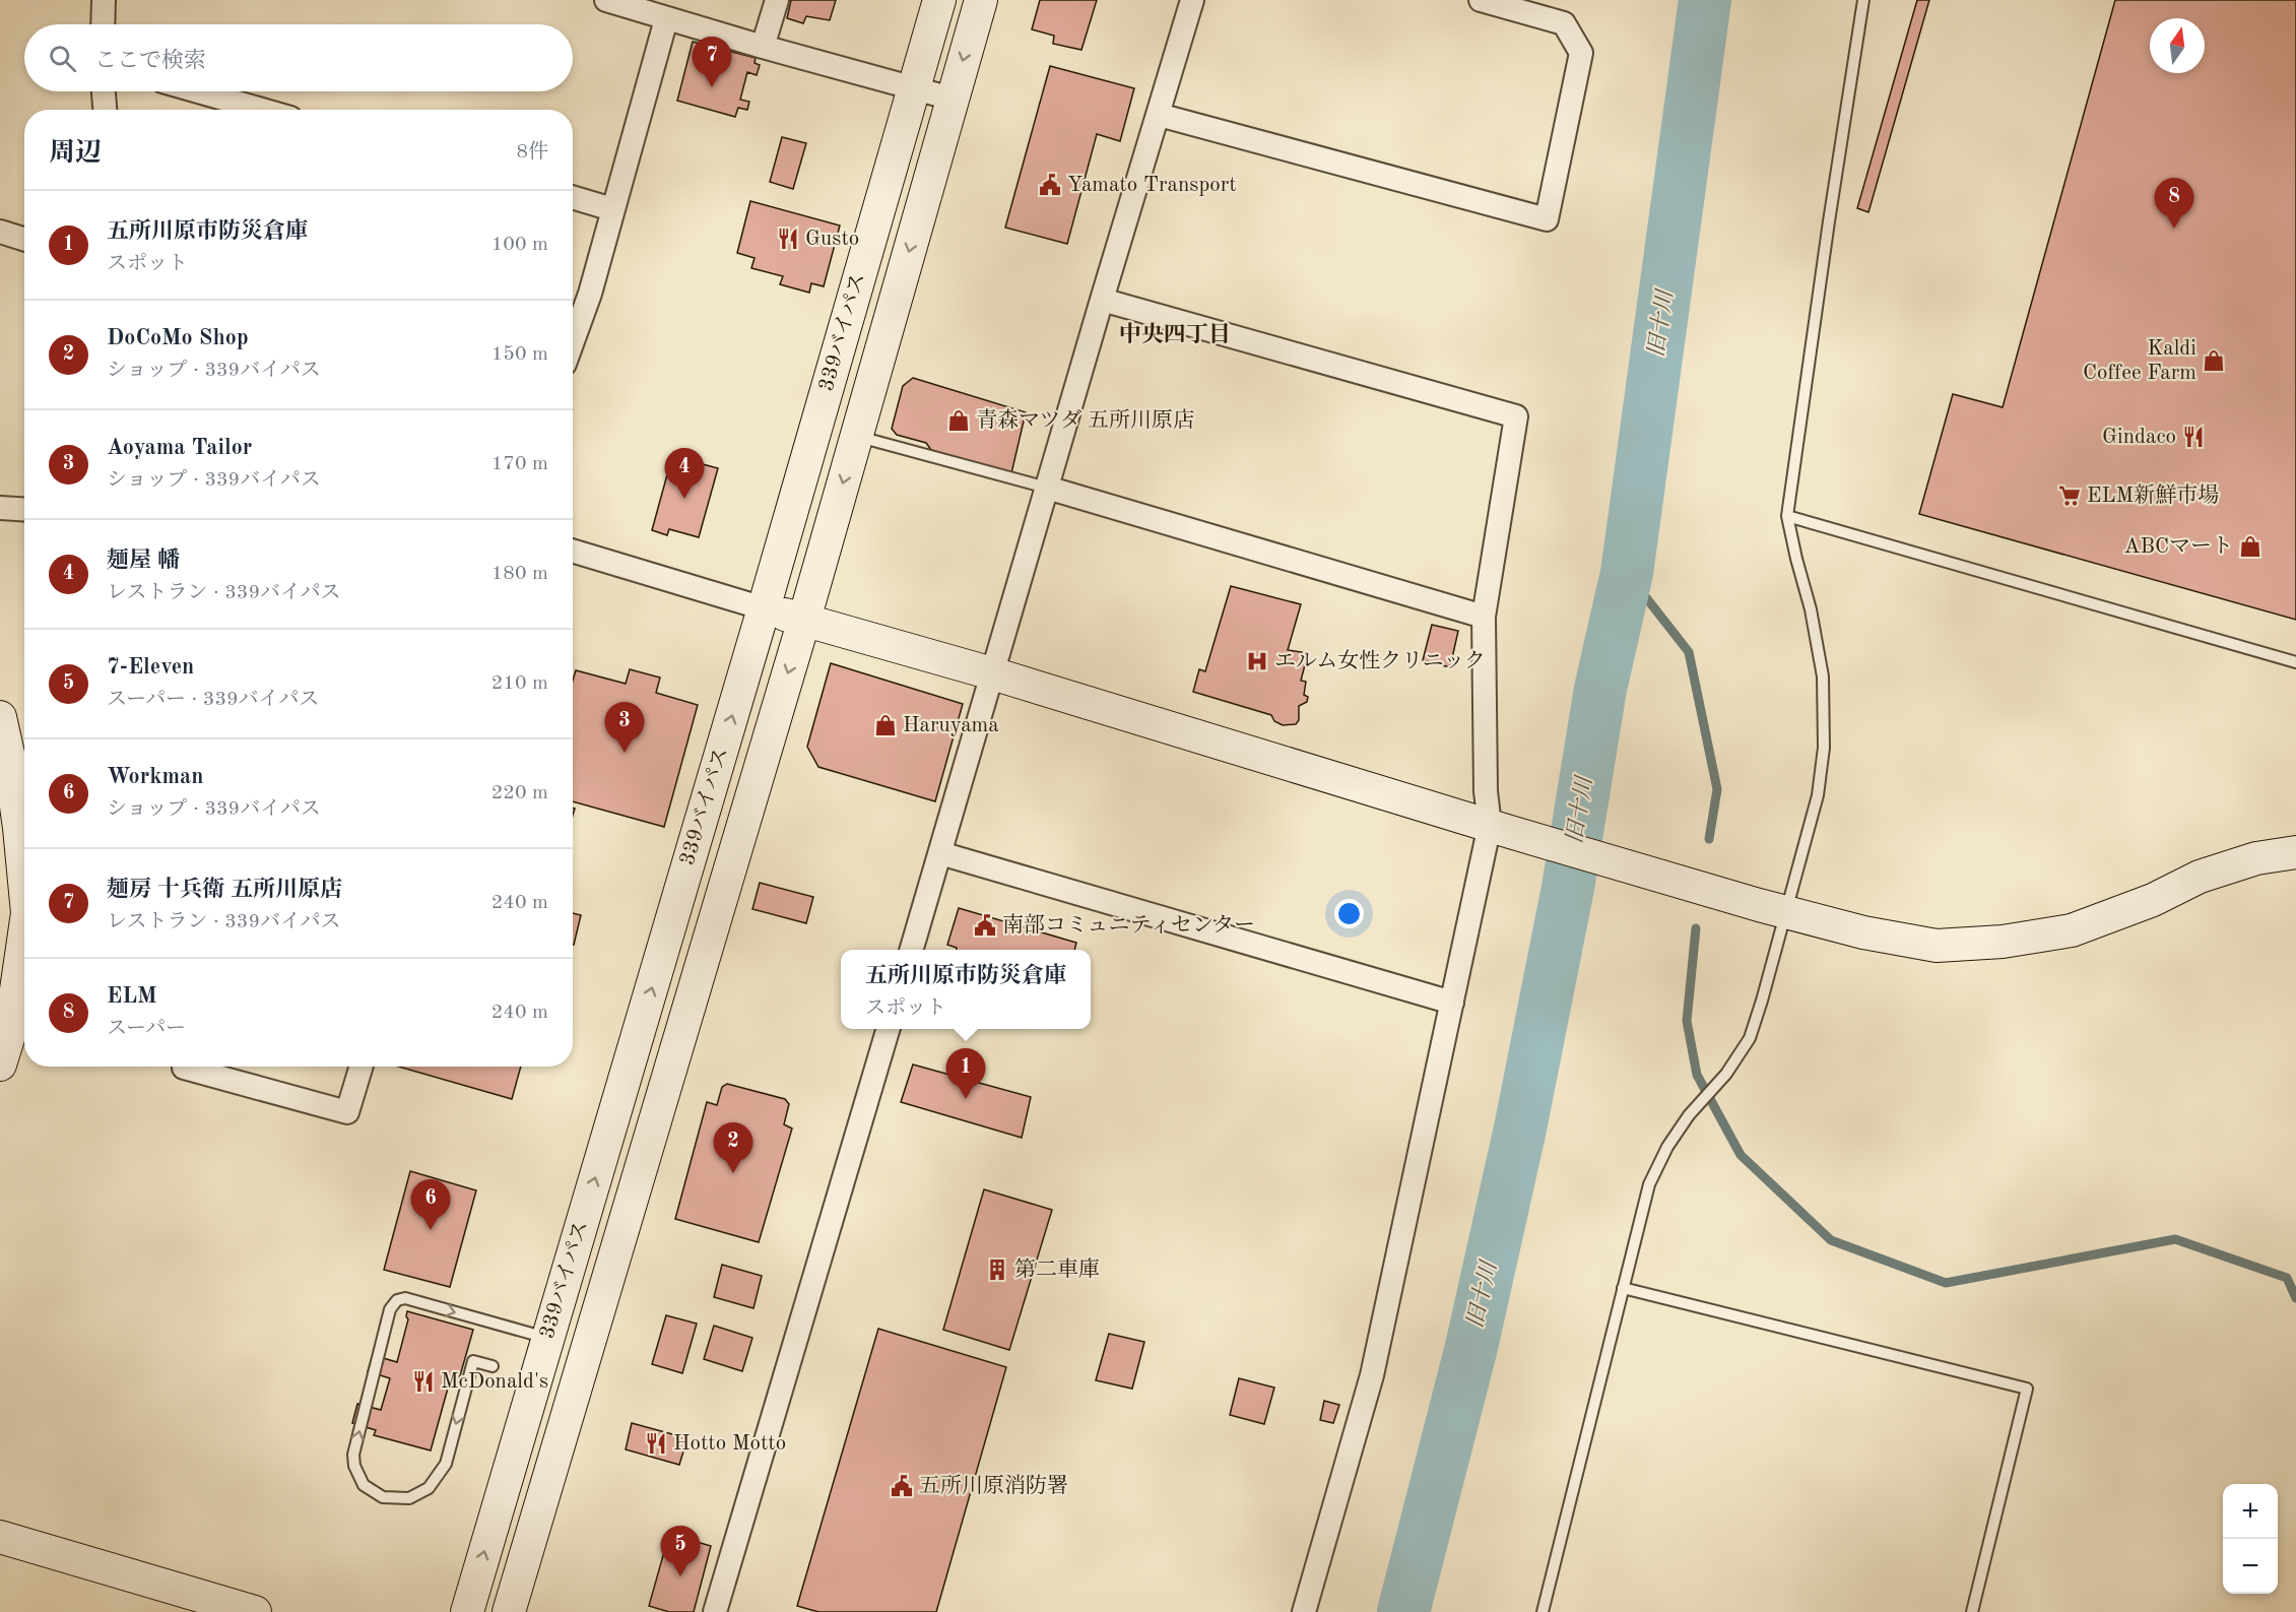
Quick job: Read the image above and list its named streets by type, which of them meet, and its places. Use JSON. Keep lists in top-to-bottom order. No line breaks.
{"streets":{"street":["339バイパス"]},"districts":["中央四丁目"],"water":["旧十川"],"places":{"public building":["Yamato Transport","南部コミュニティセンター","五所川原消防署"],"restaurant":["Gusto","Gindaco","McDonald's","Hotto Motto"],"shop":["Kaldi Coffee Farm","青森マツダ 五所川原店","ABCマート","Haruyama"],"supermarket":["ELM新鮮市場"],"hospital":["エルム女性クリニック"],"building":["第二車庫"]},"north":"top","page":{"search":"ここで検索","pins":["7","8","4","3","1","2","6","5"],"heading":["周辺","8件"],"list":[{"mark":"1","name":"五所川原市防災倉庫","note":"スポット","value":"100 m"},{"mark":"2","name":"DoCoMo Shop","note":"ショップ · 339バイパス","value":"150 m"},{"mark":"3","name":"Aoyama Tailor","note":"ショップ · 339バイパス","value":"170 m"},{"mark":"4","name":"麺屋 幡","note":"レストラン · 339バイパス","value":"180 m"},{"mark":"5","name":"7-Eleven","note":"スーパー · 339バイパス","value":"210 m"},{"mark":"6","name":"Workman","note":"ショップ · 339バイパス","value":"220 m"},{"mark":"7","name":"麺房 十兵衛 五所川原店","note":"レストラン · 339バイパス","value":"240 m"},{"mark":"8","name":"ELM","note":"スーパー","value":"240 m"}],"popup":["五所川原市防災倉庫","スポット"],"map_buttons":["+","−"]}}
